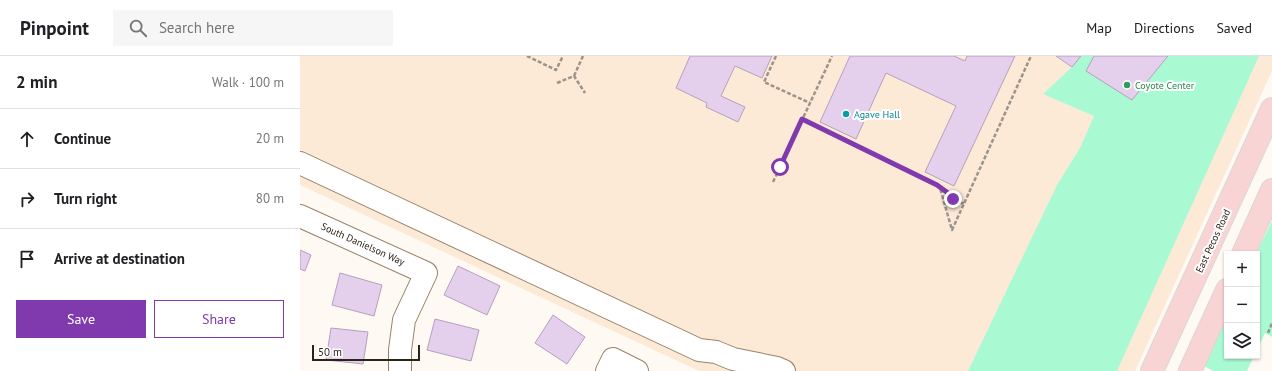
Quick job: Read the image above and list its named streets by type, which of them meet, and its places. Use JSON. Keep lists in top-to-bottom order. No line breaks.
{"streets":{"main road":["East Pecos Road"],"street":["South Danielson Way"]},"places":["Coyote Center","Agave Hall"],"scale_bar":"50 m","page":{"header":"Pinpoint","search":"Search here","nav":["Map","Directions","Saved"],"heading":["2 min","Walk · 100 m"],"list":[["Continue","20 m"],["Turn right","80 m"],"Arrive at destination"],"map_buttons":["+","−"],"buttons":["Save","Share"],"scale":"50 m"}}
